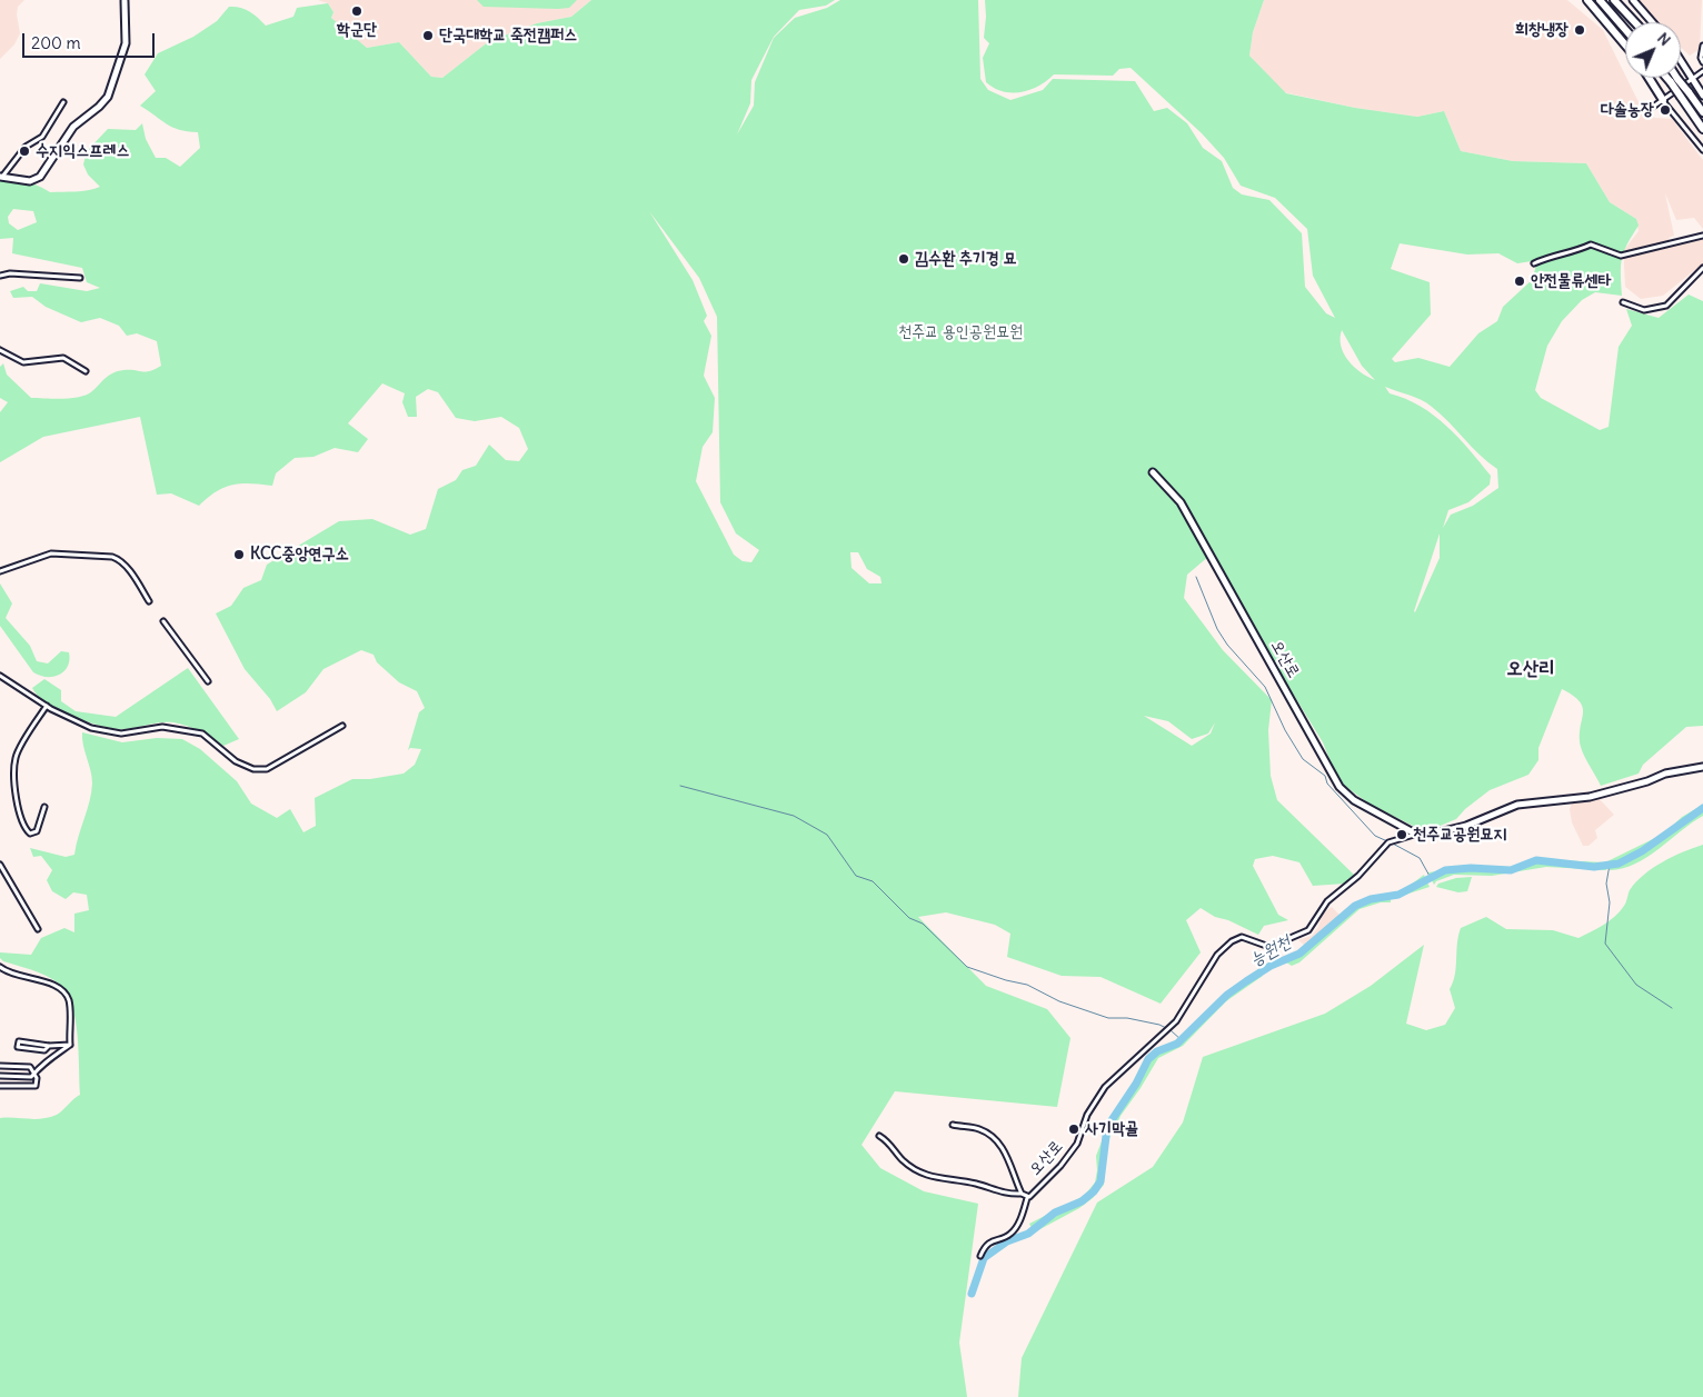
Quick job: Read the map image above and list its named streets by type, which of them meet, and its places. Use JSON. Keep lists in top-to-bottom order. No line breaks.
{"streets":{"street":["오산로"]},"districts":["오산리"],"water":["능원천"],"parks":["천주교 용인공원묘원"],"places":["학군단","희창냉장","단국대학교 죽전캠퍼스","다솔농장","수지익스프레스","김수환 추기경 묘","안전물류센타","KCC중앙연구소","천주교공원묘지","사기막골"],"scale_bar":"200 m","north":"top right"}
